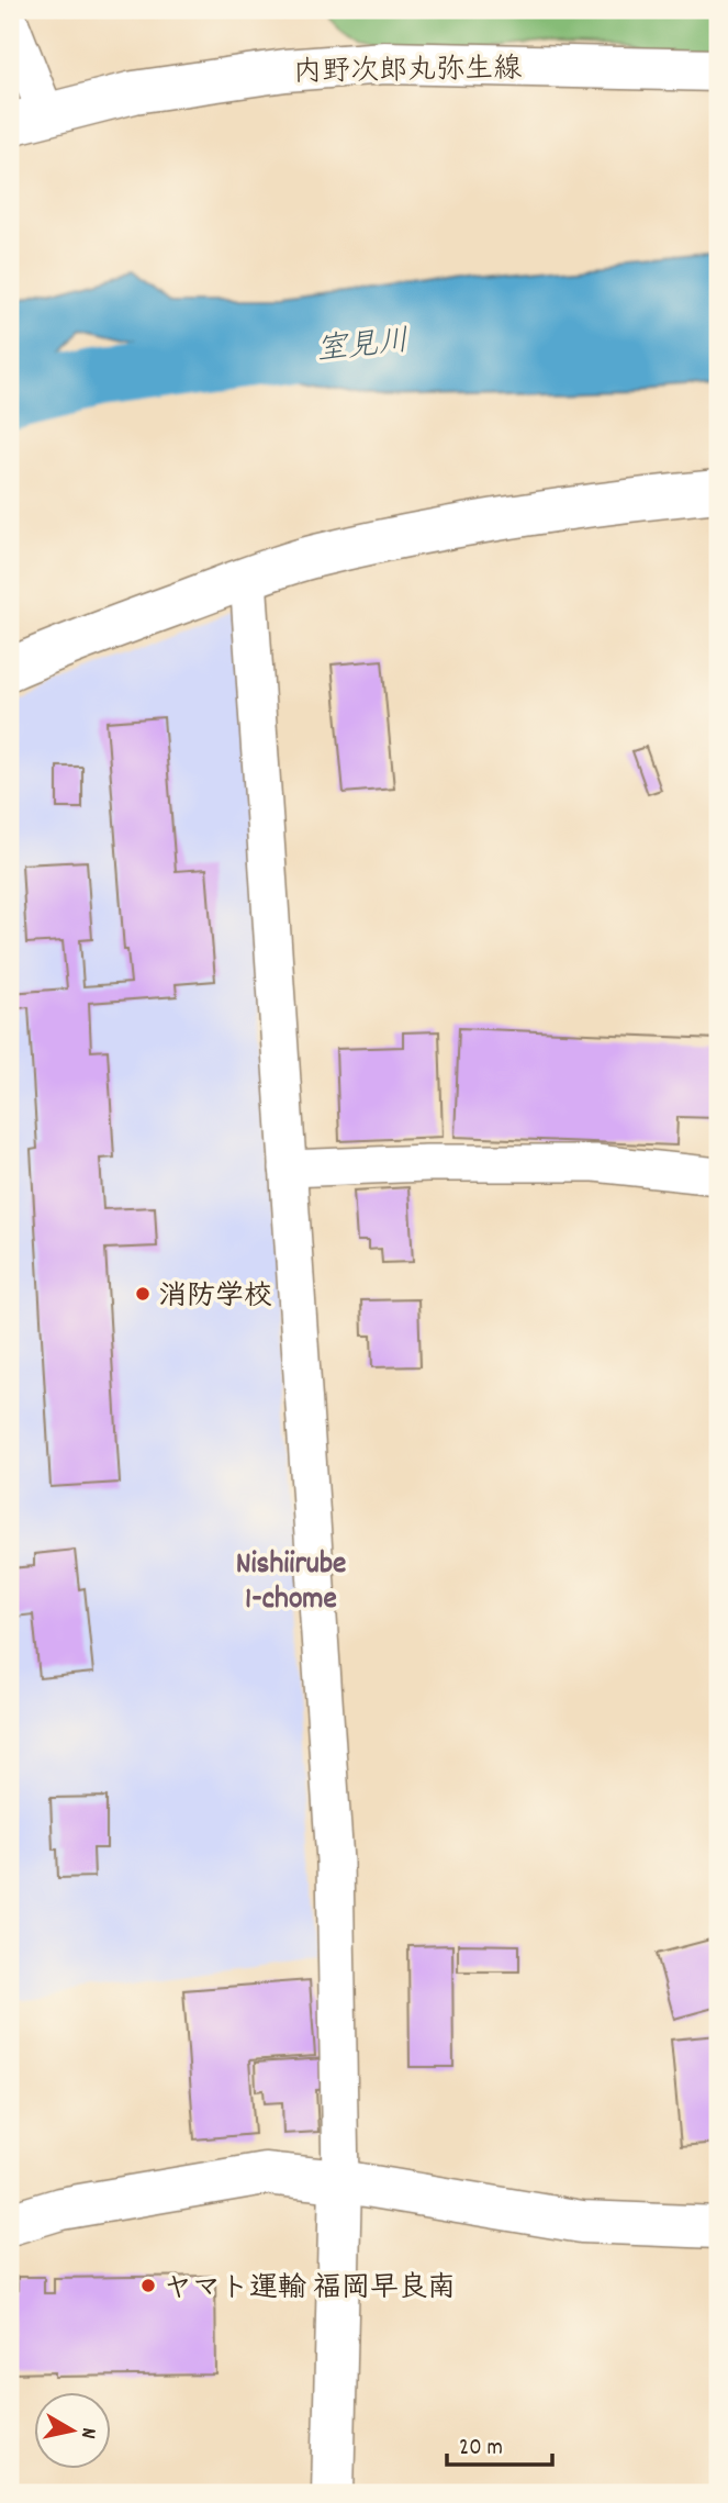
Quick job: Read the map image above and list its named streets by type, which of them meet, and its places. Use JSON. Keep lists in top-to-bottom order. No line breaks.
{"streets":{"street":["内野次郎丸弥生線"]},"districts":["Nishiirube 1-chome"],"water":["室見川"],"places":["消防学校","ヤマト運輸 福岡早良南"],"scale_bar":"20 m","north":"right"}
